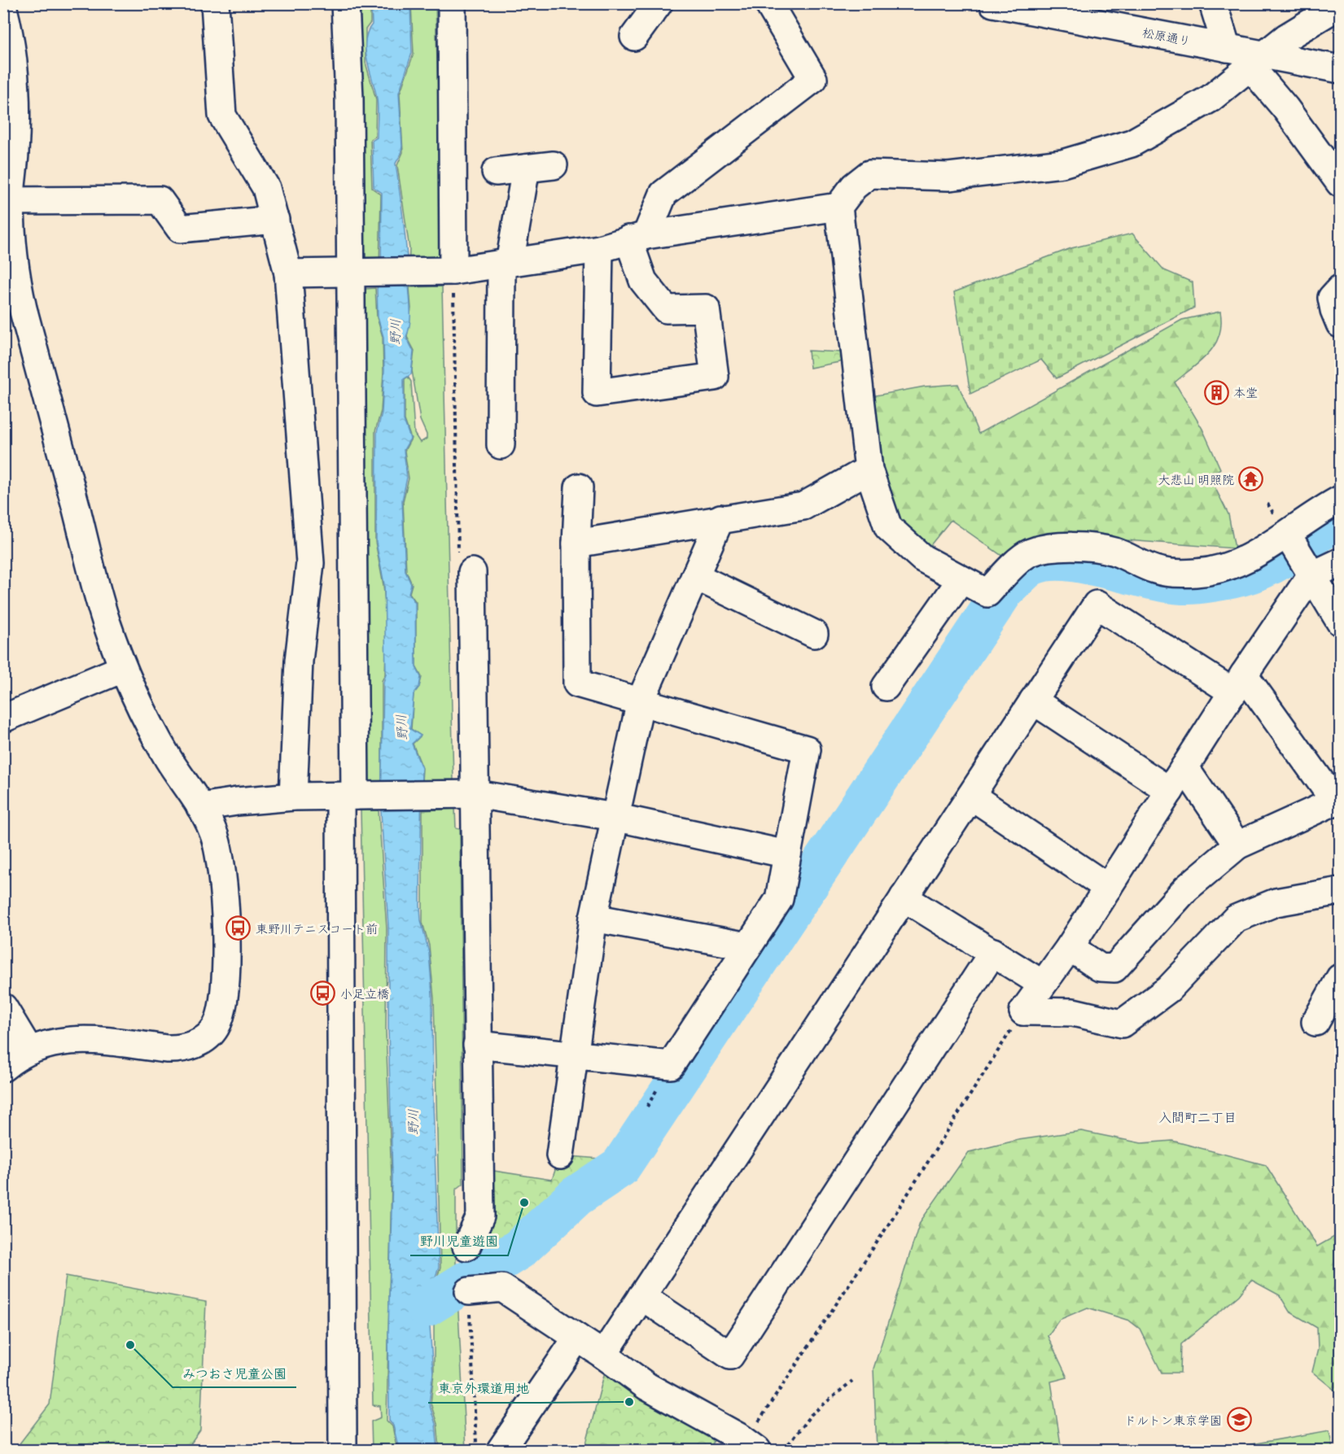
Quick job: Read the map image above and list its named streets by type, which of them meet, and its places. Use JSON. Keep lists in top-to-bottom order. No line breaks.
{"streets":{"street":["松原通り"]},"districts":["入間町二丁目"],"water":["野川"],"places":{"building":["本堂"],"temple":["大悲山 明照院"],"bus stop":["東野川テニスコート前","小足立橋"],"other":["野川児童遊園","みつおさ児童公園","東京外環道用地"],"school or university":["ドルトン東京学園"]}}
